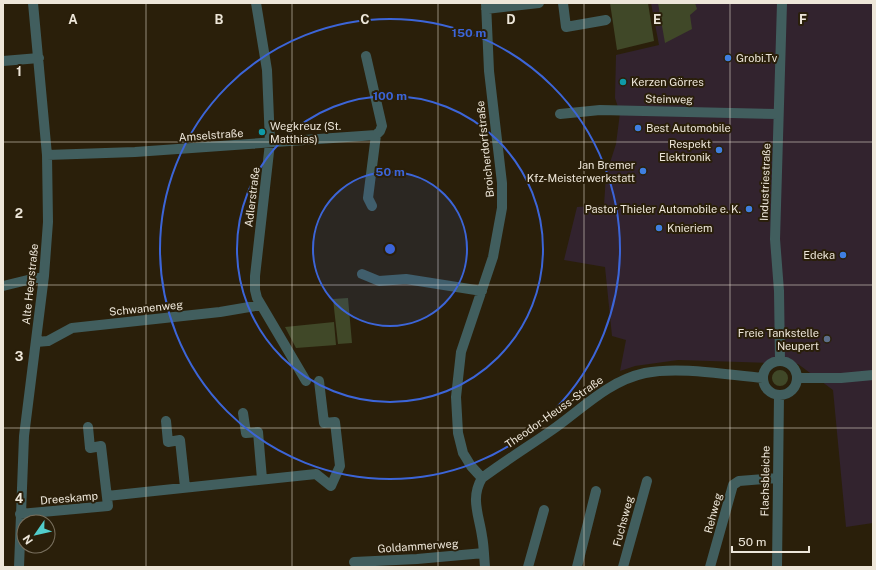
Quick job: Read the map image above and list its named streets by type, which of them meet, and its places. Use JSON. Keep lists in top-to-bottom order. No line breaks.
{"streets":{"street":["Steinweg","Amselstraße","Broicherdorfstraße","Industriestraße","Adlerstraße","Alte Heerstraße","Schwanenweg","Theodor-Heuss-Straße","Flachsbleiche","Dreeskamp","Rehweg","Fuchsweg","Goldammerweg"]},"crossings":[["Steinweg","Industriestraße"],["Amselstraße","Adlerstraße"],["Amselstraße","Alte Heerstraße"],["Broicherdorfstraße","Theodor-Heuss-Straße"],["Industriestraße","Theodor-Heuss-Straße"],["Industriestraße","Flachsbleiche"],["Adlerstraße","Schwanenweg"],["Alte Heerstraße","Schwanenweg"],["Alte Heerstraße","Dreeskamp"],["Theodor-Heuss-Straße","Flachsbleiche"],["Flachsbleiche","Rehweg"]],"places":["Grobi.Tv","Kerzen Görres","Best Automobile","Wegkreuz (St. Matthias)","Respekt Elektronik","Jan Bremer Kfz-Meisterwerkstatt","Pastor Thieler Automobile e. K.","Knieriem","Edeka","Freie Tankstelle Neupert"],"scale_bar":"50 m","north":"bottom left","grid":{"columns":["A","B","C","D","E","F"],"rows":["1","2","3","4"]},"rings":["150 m","100 m","50 m"]}
